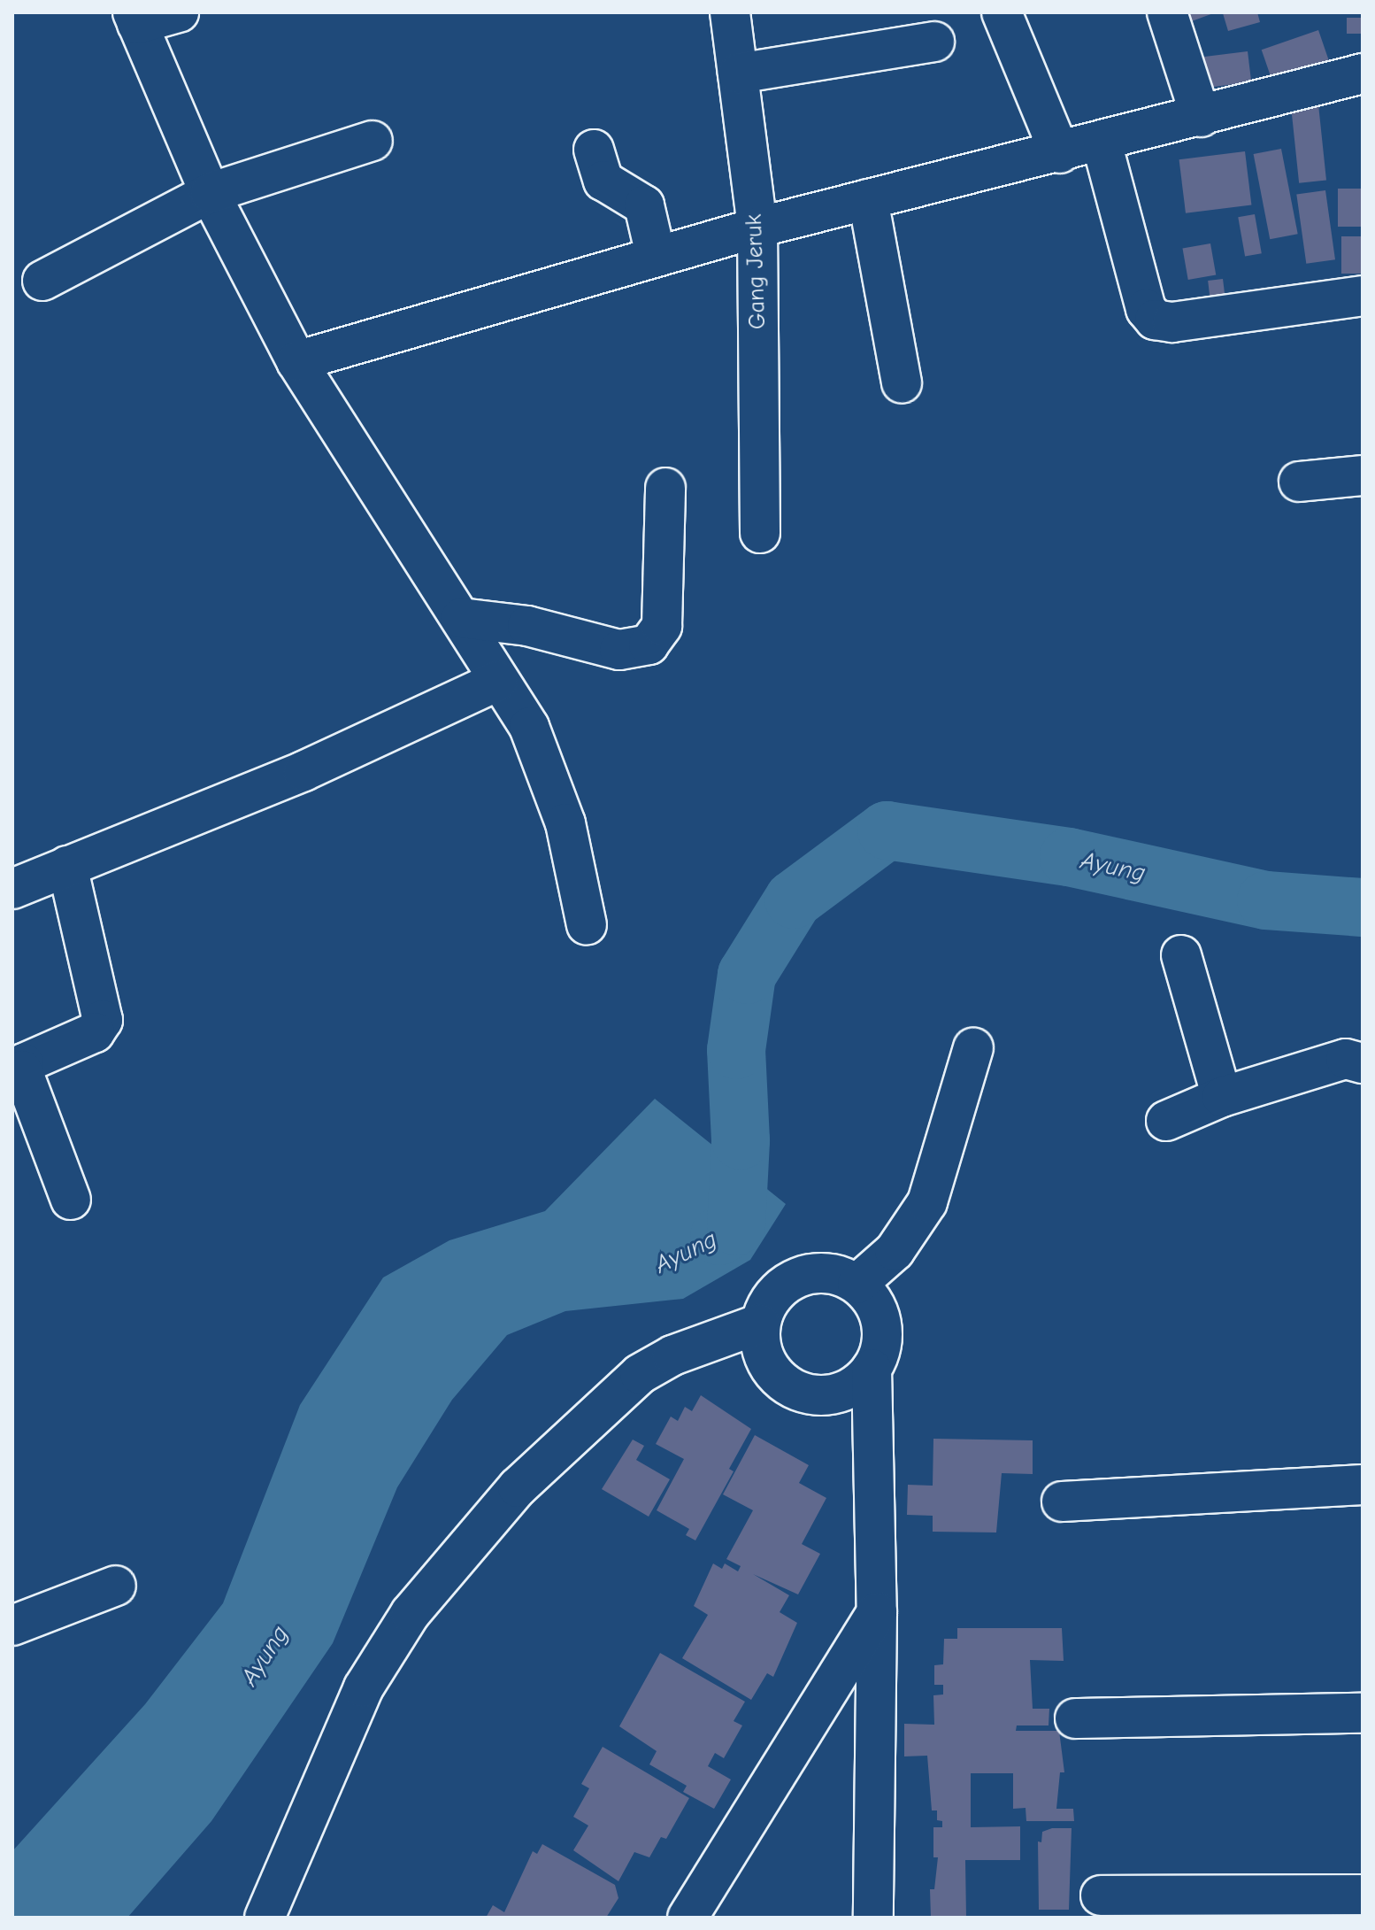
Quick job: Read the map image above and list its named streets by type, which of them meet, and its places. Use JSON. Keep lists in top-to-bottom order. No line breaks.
{"streets":{"street":["Gang Jeruk"]},"water":["Ayung"]}
